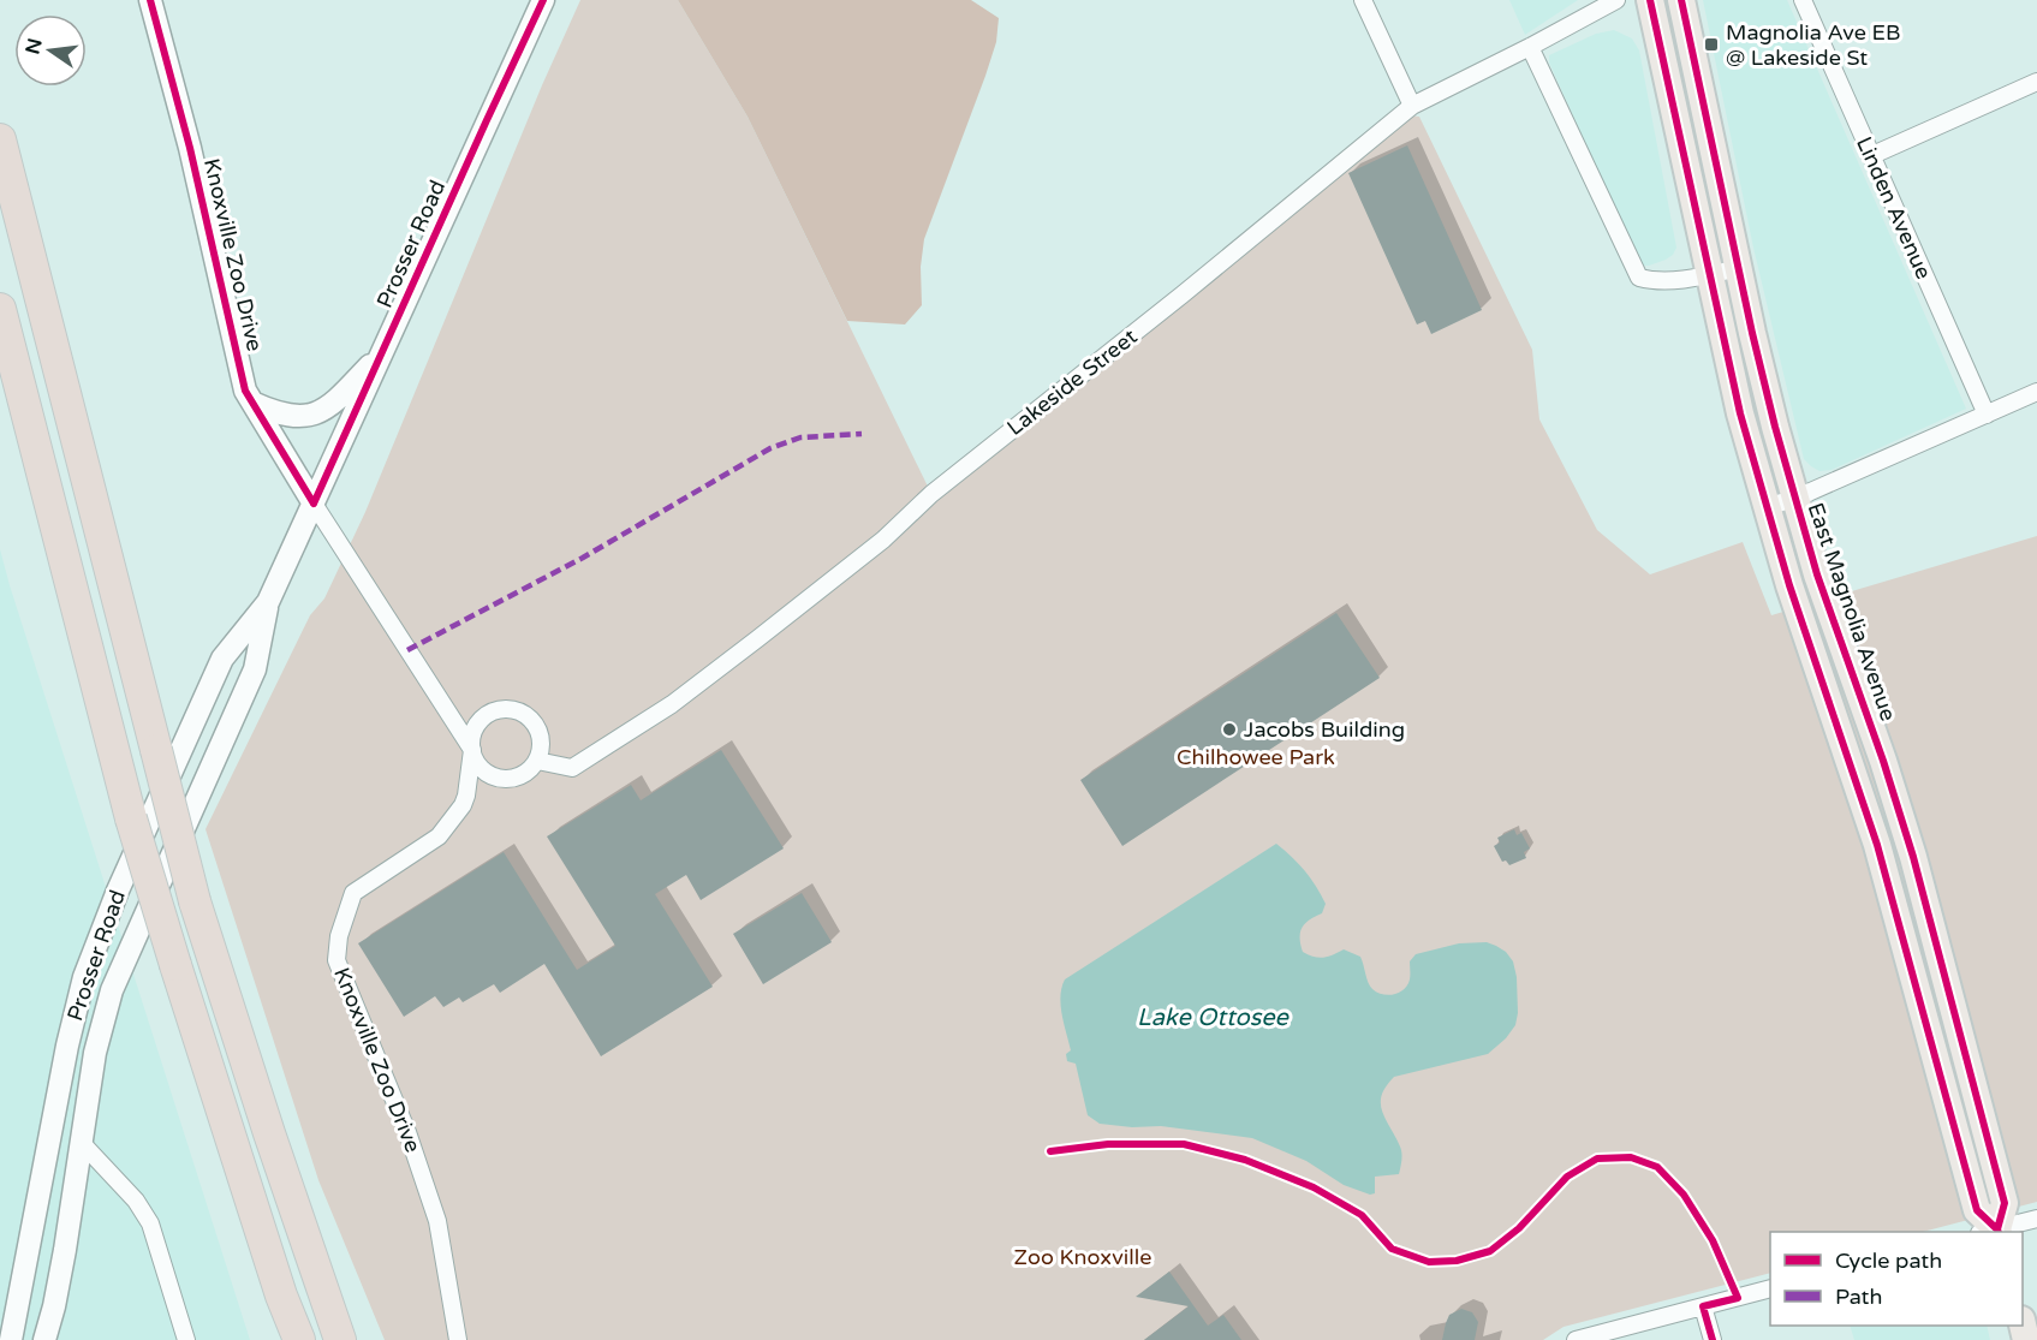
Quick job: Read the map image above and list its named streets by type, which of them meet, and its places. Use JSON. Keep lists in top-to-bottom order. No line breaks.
{"streets":{"main road":["East Magnolia Avenue"],"street":["Linden Avenue","Prosser Road","Knoxville Zoo Drive","Lakeside Street"]},"crossings":[["Prosser Road","Knoxville Zoo Drive"],["Knoxville Zoo Drive","Lakeside Street"]],"water":["Lake Ottosee"],"parks":["Chilhowee Park","Zoo Knoxville"],"places":{"transit":["Magnolia Ave EB @ Lakeside St"],"other":["Jacobs Building"]},"legend":["Cycle path","Path"],"north":"left"}
